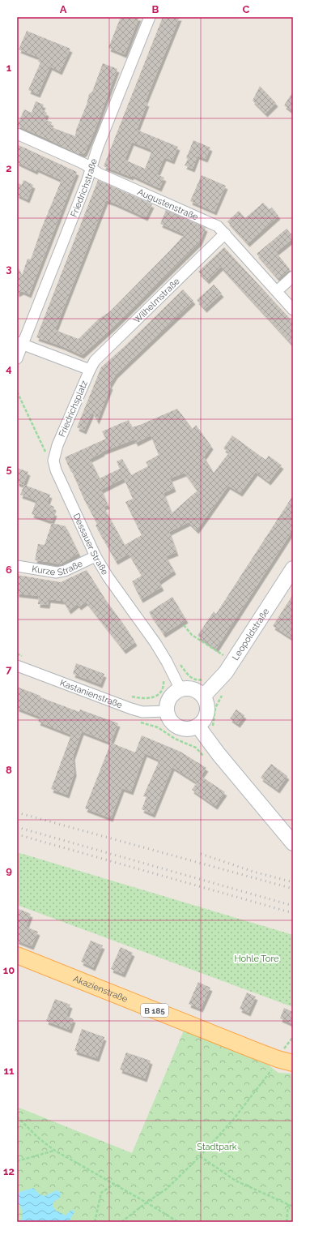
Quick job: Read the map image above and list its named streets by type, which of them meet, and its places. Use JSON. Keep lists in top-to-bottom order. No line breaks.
{"streets":{"main road":["Leopoldstraße","Akazienstraße","B 185"],"street":["Friedrichstraße","Augustenstraße","Wilhelmstraße","Friedrichsplatz","Dessauer Straße","Kurze Straße","Kastanienstraße"]},"crossings":[["Friedrichstraße","Augustenstraße"],["Friedrichstraße","Friedrichsplatz"],["Augustenstraße","Wilhelmstraße"],["Wilhelmstraße","Friedrichsplatz"],["Friedrichsplatz","Dessauer Straße"],["Dessauer Straße","Kurze Straße"],["Dessauer Straße","Leopoldstraße"],["Dessauer Straße","Kastanienstraße"],["Leopoldstraße","Kastanienstraße"]],"parks":["Hohle Tore","Stadtpark"],"grid":{"columns":["A","B","C"],"rows":["1","2","3","4","5","6","7","8","9","10","11","12"]}}
